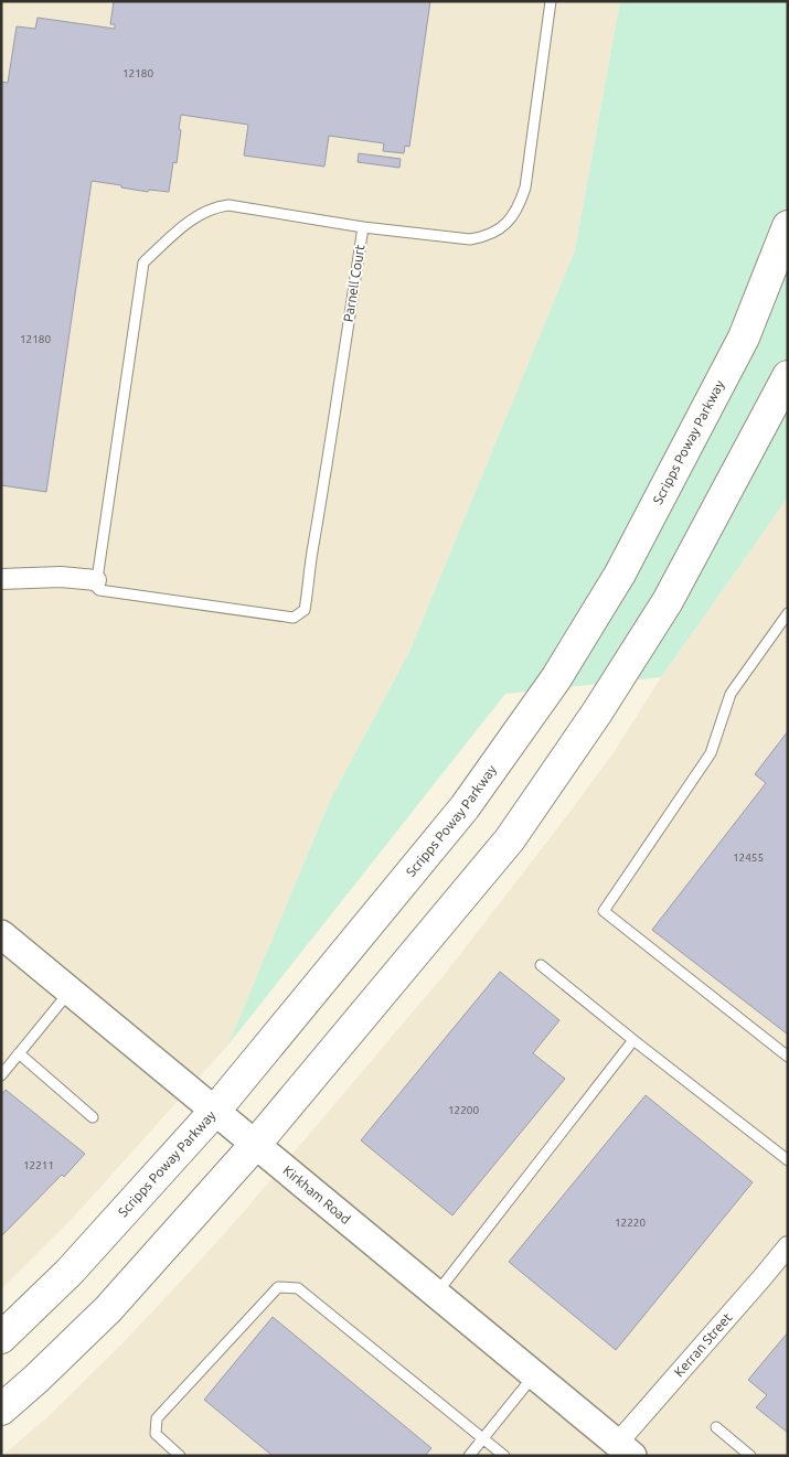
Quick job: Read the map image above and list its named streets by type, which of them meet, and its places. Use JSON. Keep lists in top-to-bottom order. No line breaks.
{"streets":{"main road":["Scripps Poway Parkway","Kirkham Road"],"street":["Parnell Court","Kerran Street"]},"crossings":[["Scripps Poway Parkway","Kirkham Road"],["Kirkham Road","Kerran Street"]],"house_numbers":["12180","12180","12455","12200","12211","12220"]}
